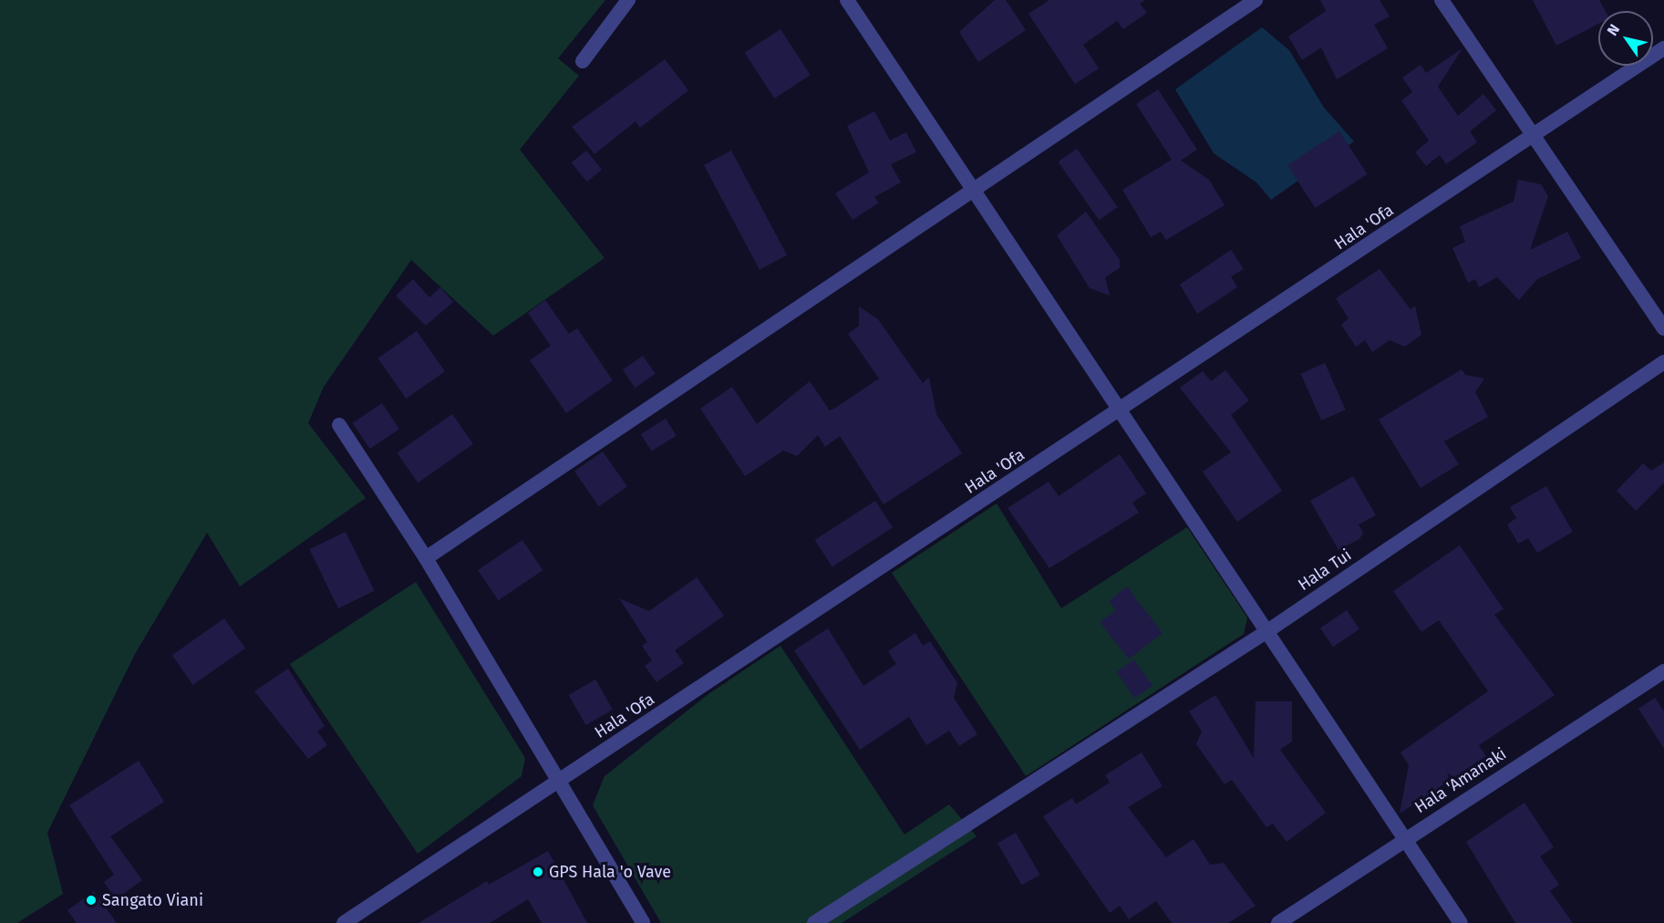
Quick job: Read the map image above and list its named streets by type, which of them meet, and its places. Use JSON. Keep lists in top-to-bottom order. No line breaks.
{"streets":{"street":["Hala 'Ofa","Hala Tui","Hala 'Amanaki"]},"places":["GPS Hala 'o Vave","Sangato Viani"],"north":"top left"}
